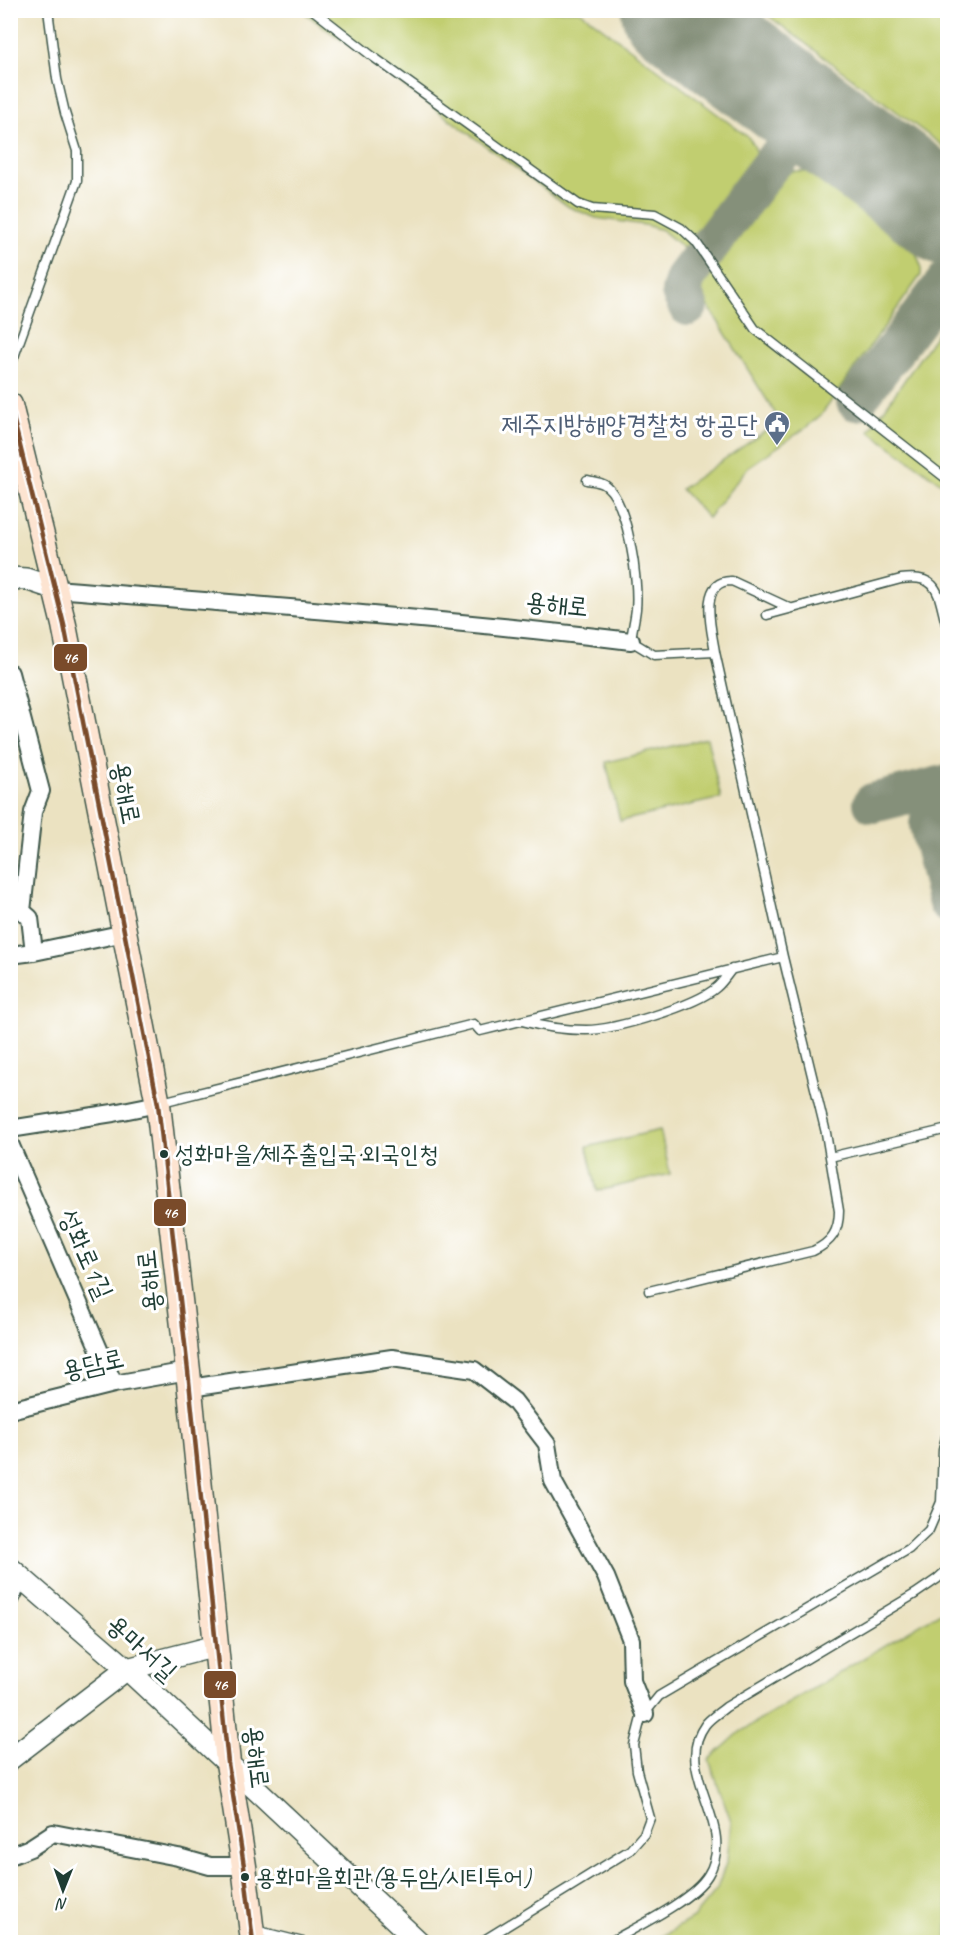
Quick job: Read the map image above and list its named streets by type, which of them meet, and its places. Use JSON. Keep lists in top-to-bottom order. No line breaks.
{"streets":{"main road":["용해로"],"street":["성화로1길","용담로","용마서길"]},"crossings":[["용해로","용담로"],["용해로","용마서길"],["성화로1길","용담로"]],"places":{"public building":["제주지방해양경찰청 항공단"],"other":["성화마을/제주출입국·외국인청","용화마을회관(용두암/시티투어)"]},"lines":["transit line 46"],"north":"bottom"}
